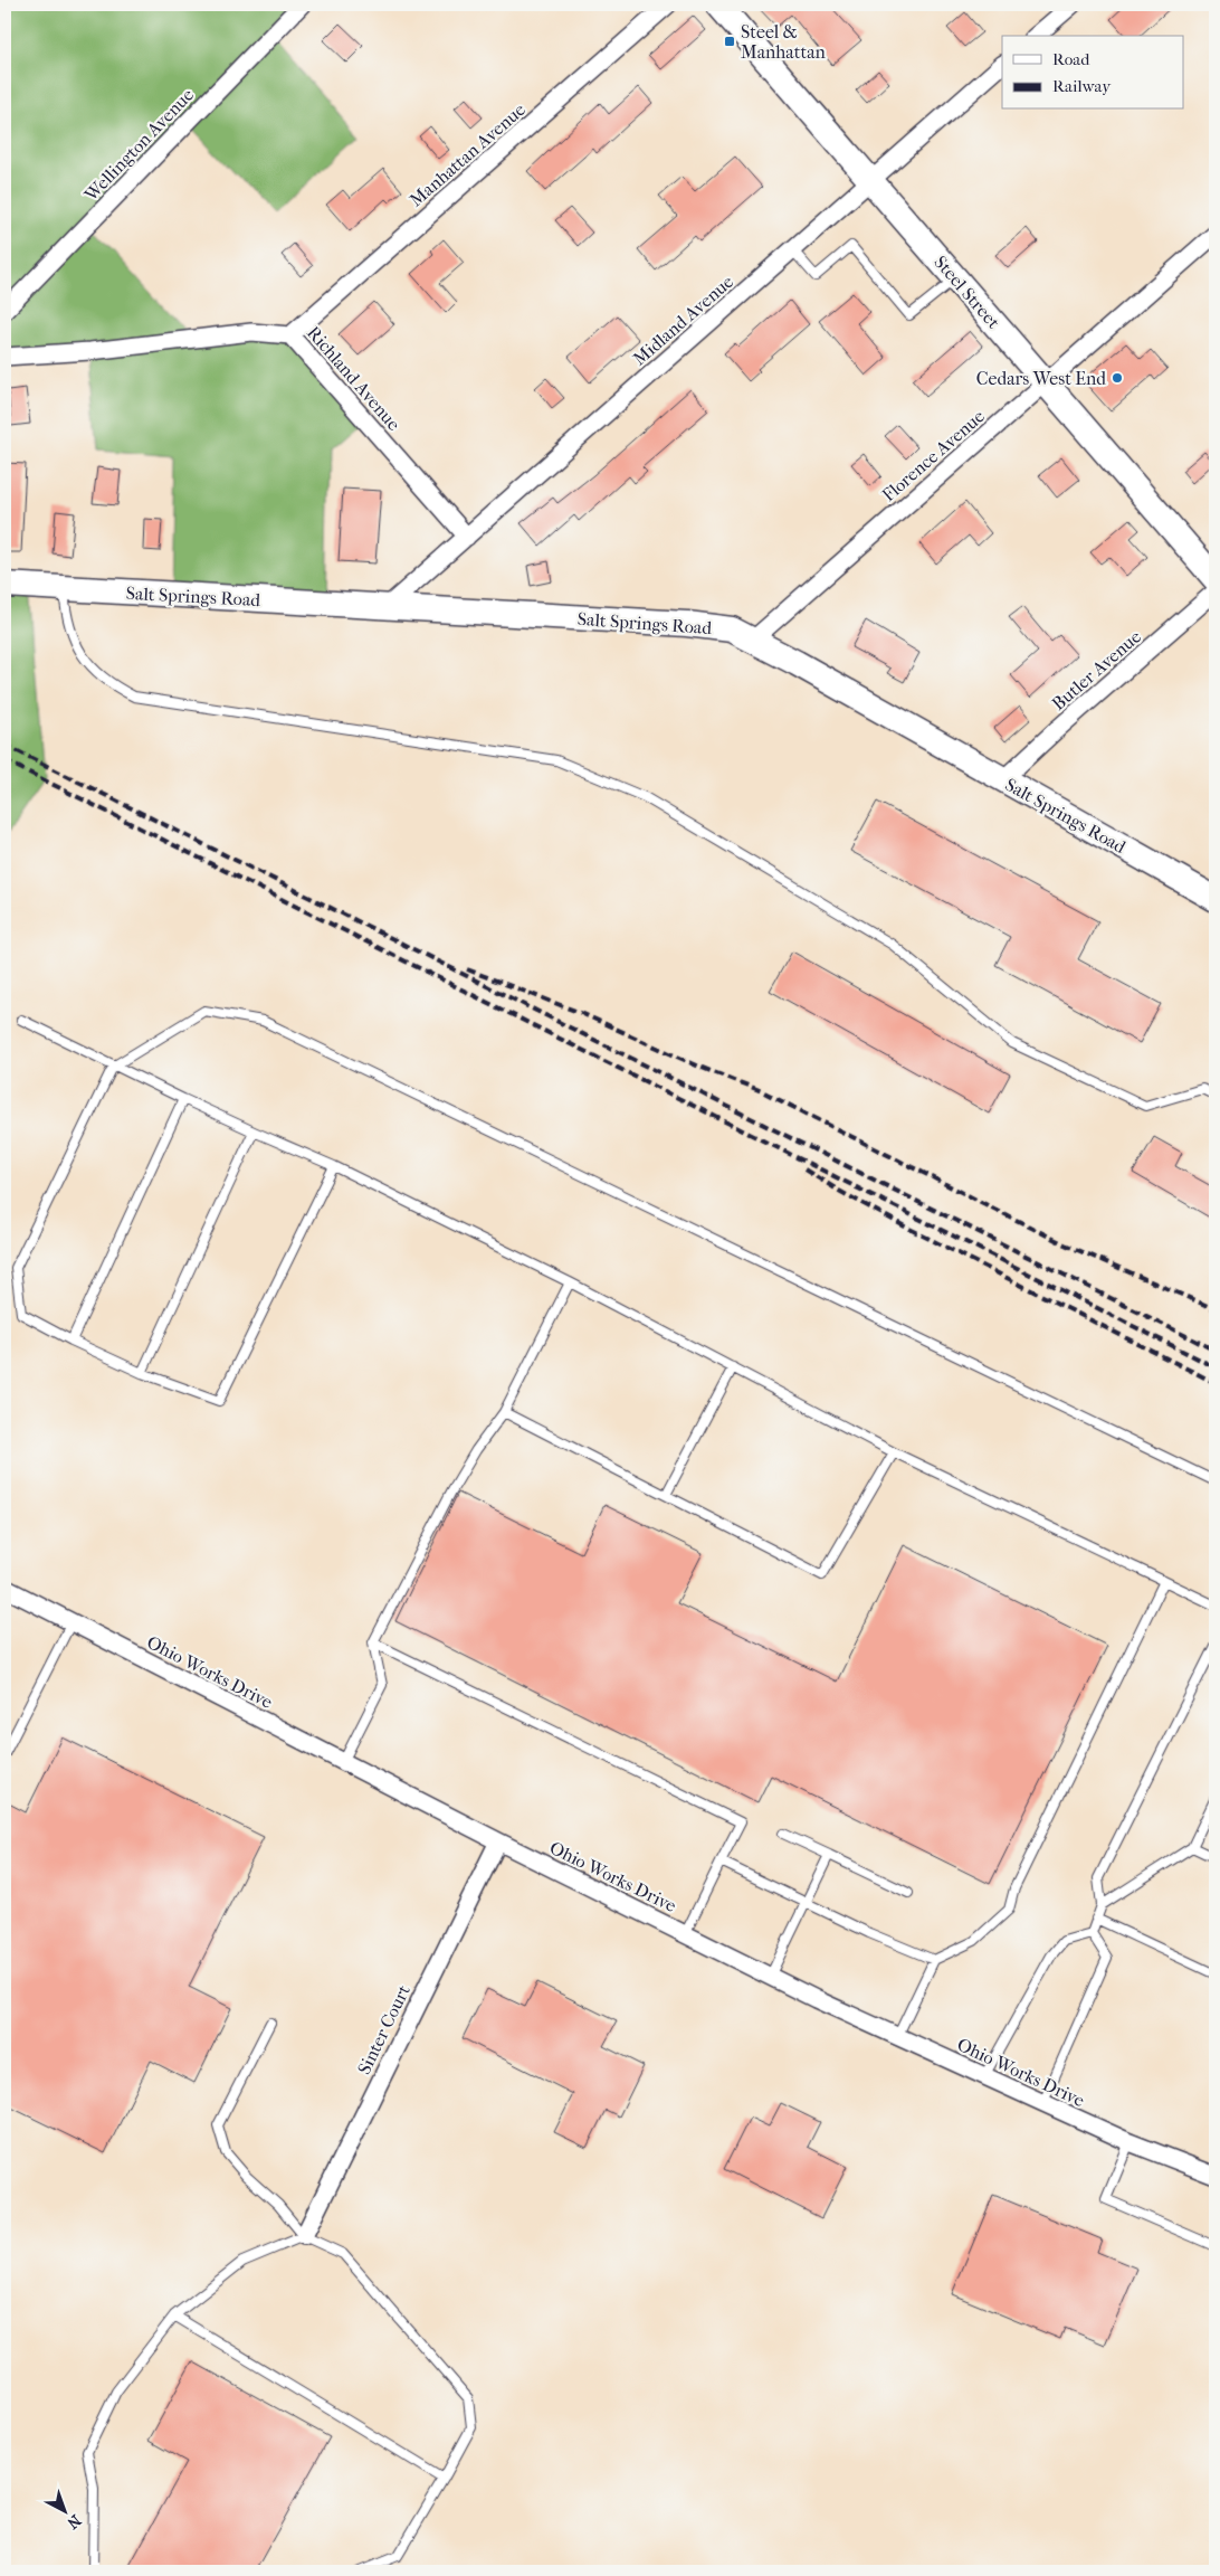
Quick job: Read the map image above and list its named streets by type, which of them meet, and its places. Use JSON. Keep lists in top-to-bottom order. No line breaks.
{"streets":{"street":["Wellington Avenue","Manhattan Avenue","Steel Street","Midland Avenue","Richland Avenue","Florence Avenue","Salt Springs Road","Butler Avenue","Ohio Works Drive","Sinter Court"]},"crossings":[["Manhattan Avenue","Richland Avenue"],["Steel Street","Midland Avenue"],["Steel Street","Florence Avenue"],["Midland Avenue","Richland Avenue"],["Midland Avenue","Salt Springs Road"],["Florence Avenue","Salt Springs Road"],["Salt Springs Road","Butler Avenue"],["Ohio Works Drive","Sinter Court"]],"places":{"transit":["Steel & Manhattan"],"other":["Cedars West End"]},"legend":["Road","Railway"],"north":"bottom right"}
